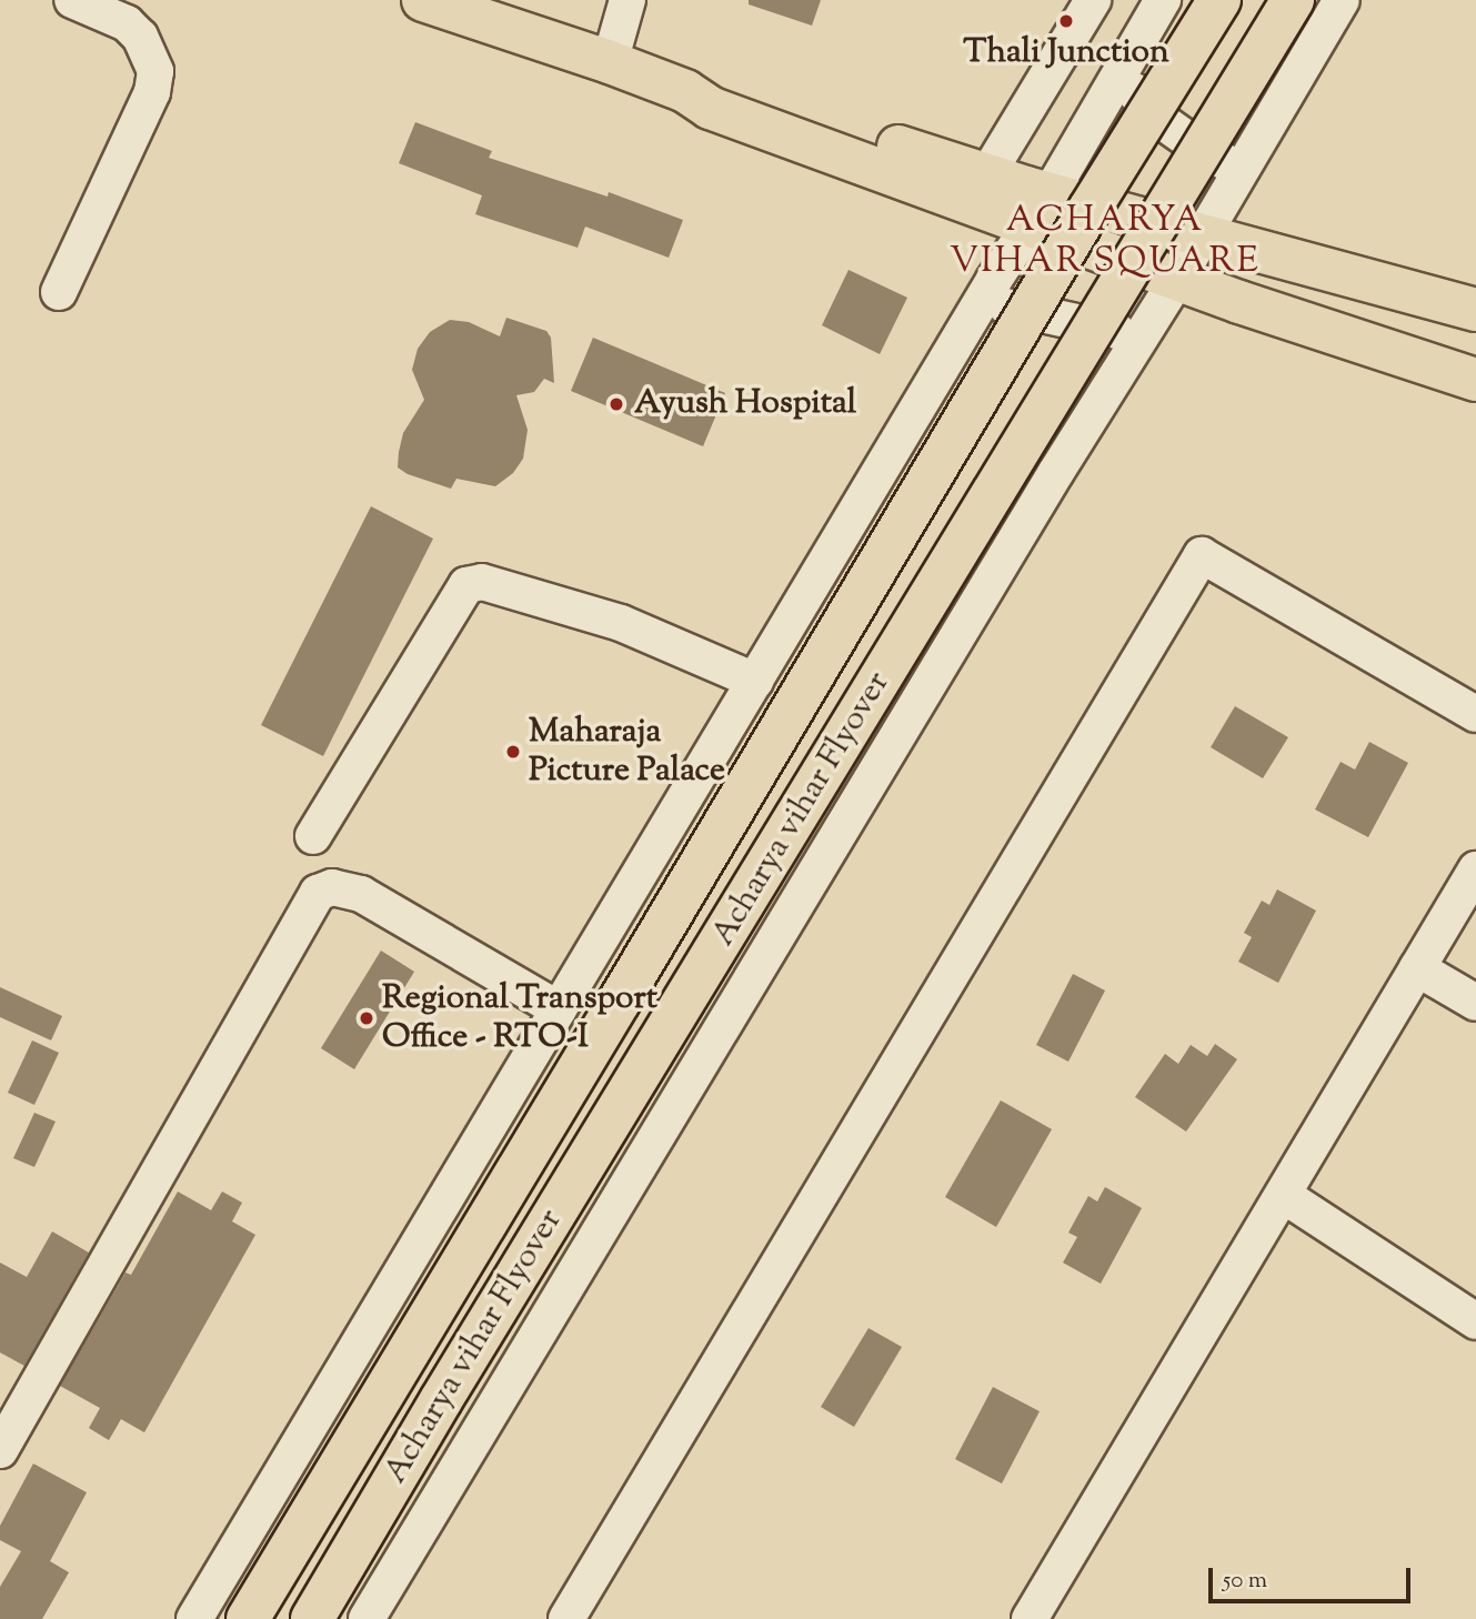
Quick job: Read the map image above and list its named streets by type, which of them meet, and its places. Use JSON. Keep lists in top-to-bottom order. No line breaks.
{"streets":{"main road":["Acharya vihar Flyover"]},"districts":["ACHARYA VIHAR SQUARE"],"places":["Thali Junction","Ayush Hospital","Maharaja Picture Palace","Regional Transport Office - RTO-I"],"scale_bar":"50 m"}
